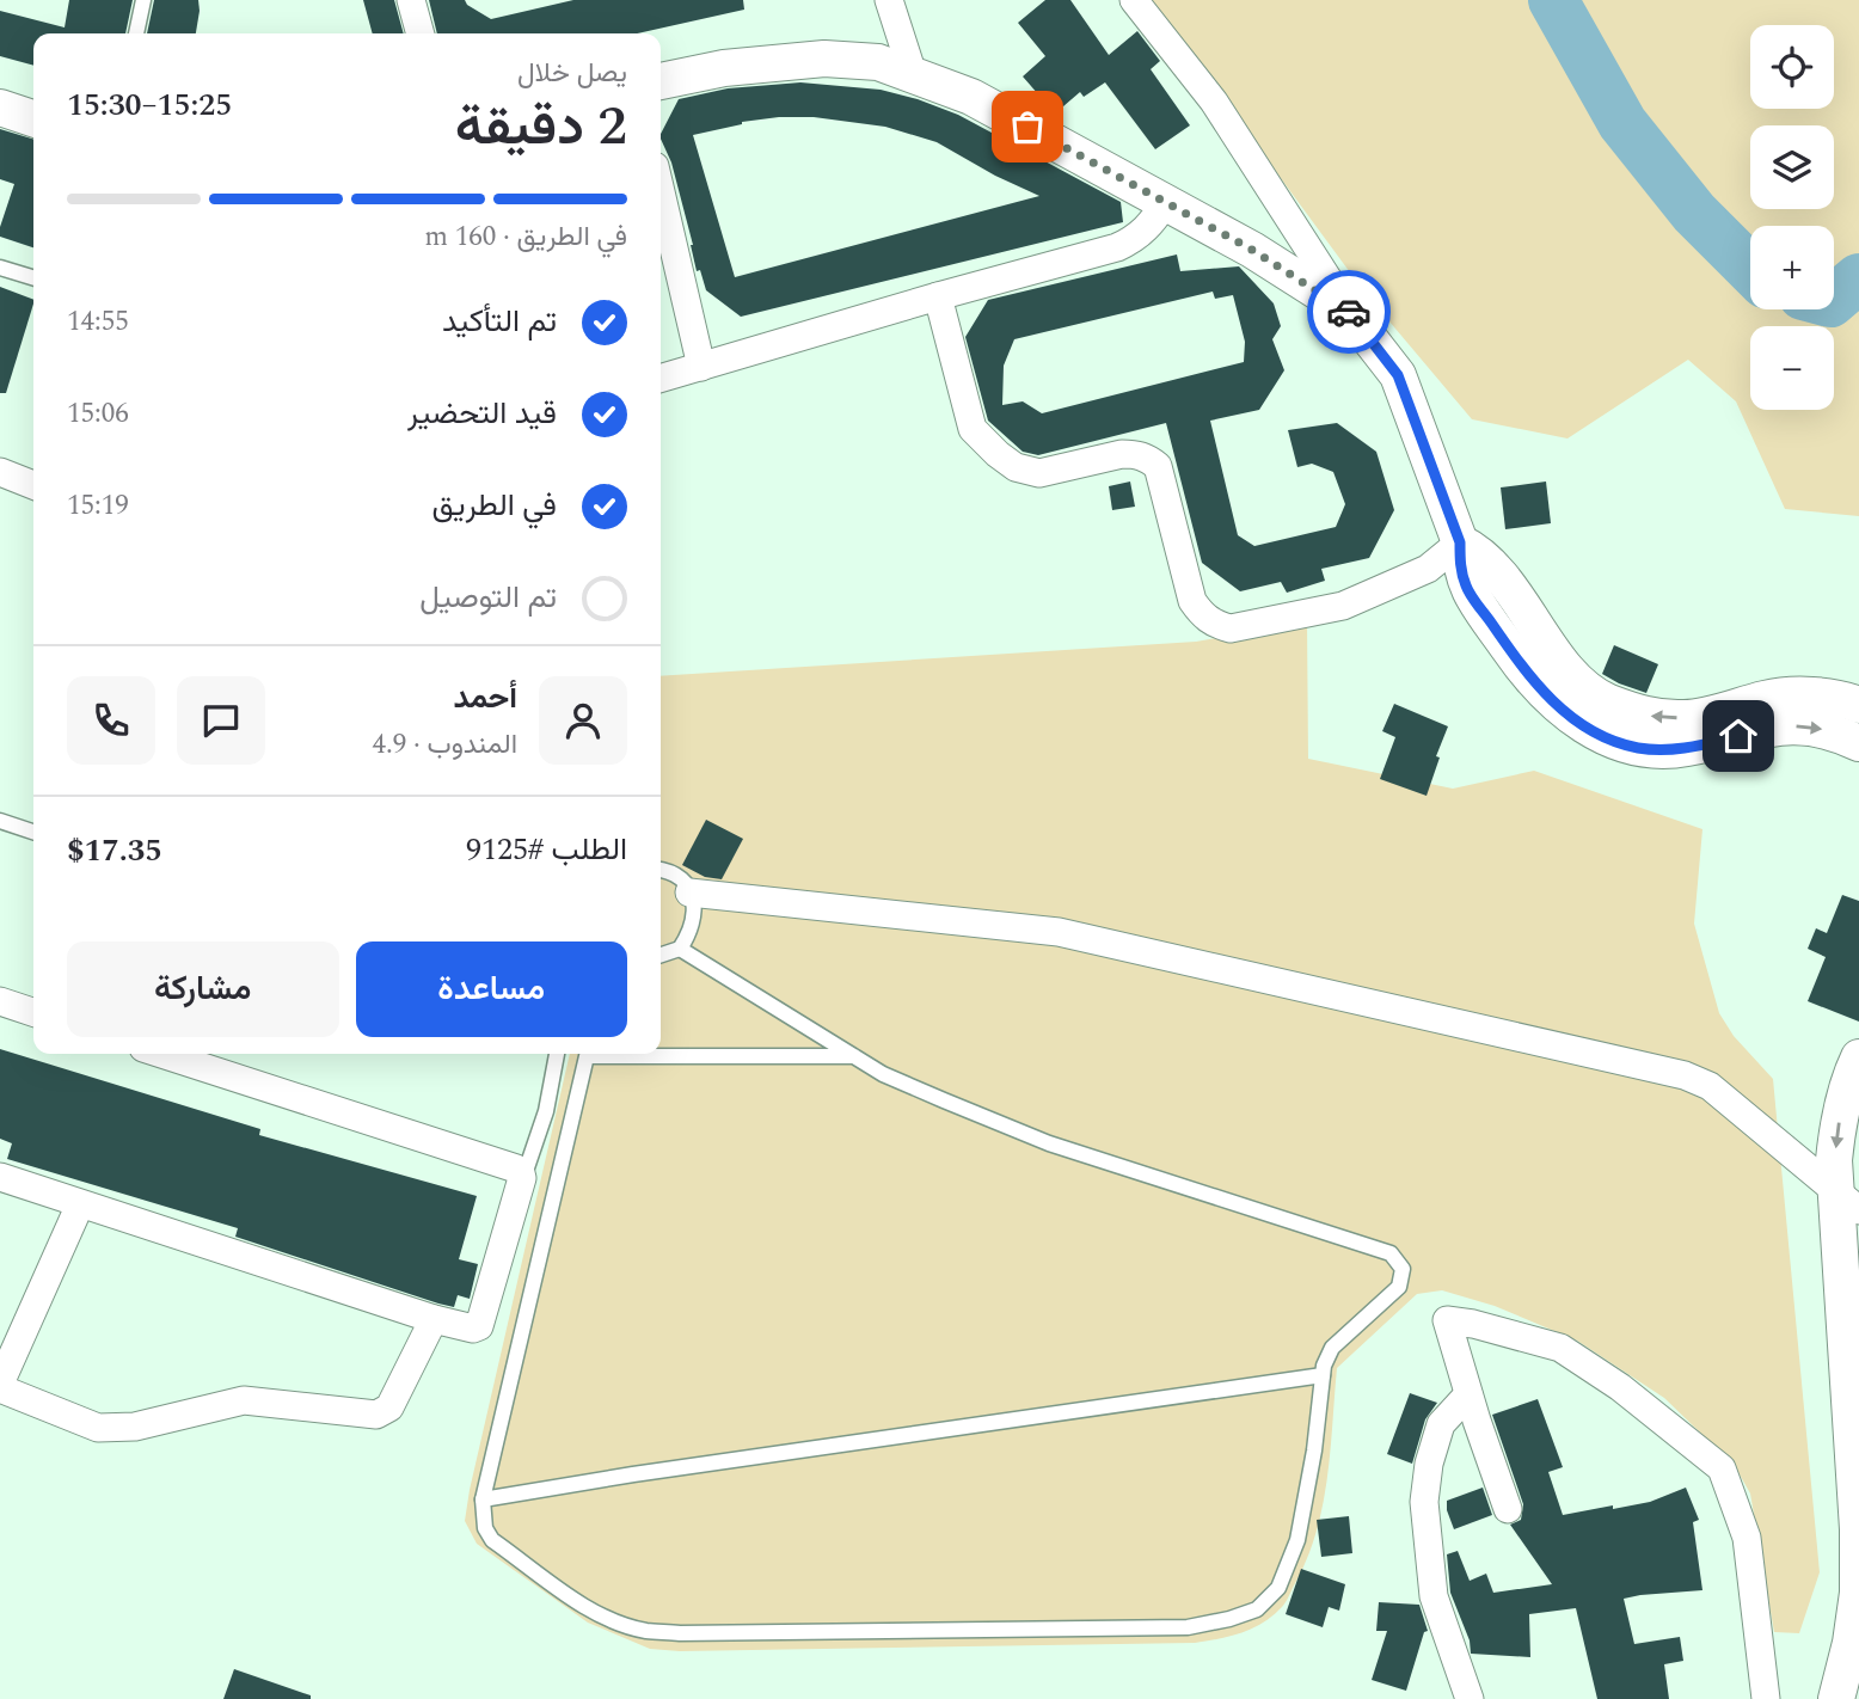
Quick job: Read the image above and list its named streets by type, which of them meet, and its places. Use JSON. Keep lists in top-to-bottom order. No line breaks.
{"page":{"map_buttons":["+","−"],"heading":["2 دقيقة","يصل خلال","15:25–15:30"],"panel":["أحمد","المندوب · 4.9","الطلب #9125","$17.35"],"bar":"في الطريق · 160 m","list":[["تم التأكيد","14:55"],["قيد التحضير","15:06"],["في الطريق","15:19"],"تم التوصيل"],"buttons":["مساعدة","مشاركة"]}}
